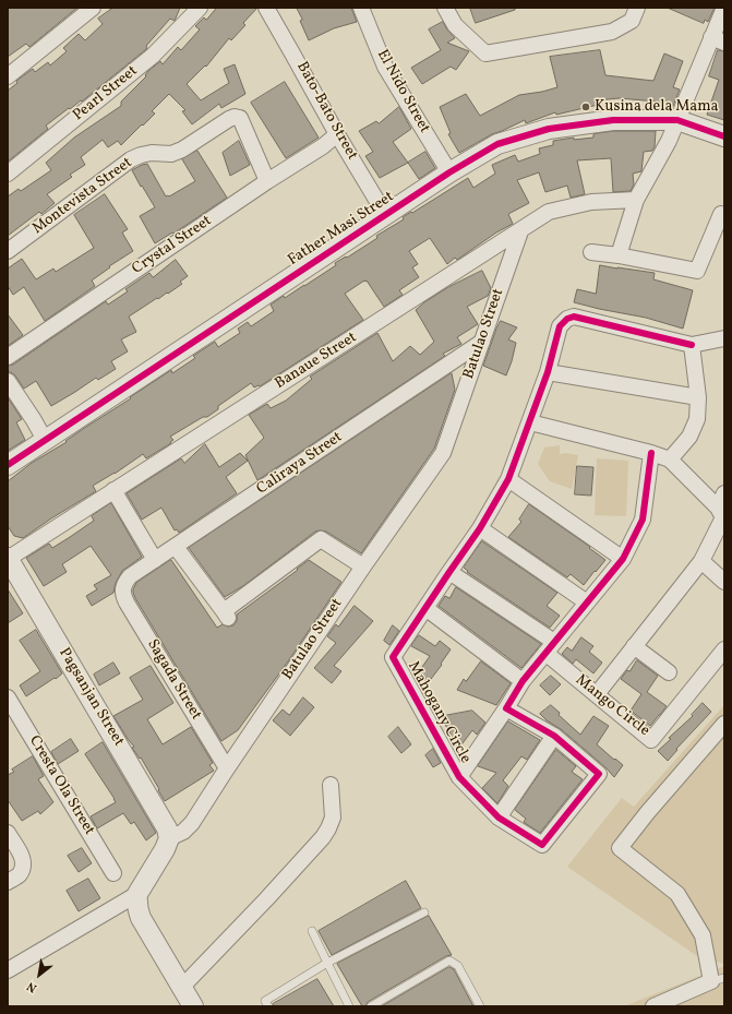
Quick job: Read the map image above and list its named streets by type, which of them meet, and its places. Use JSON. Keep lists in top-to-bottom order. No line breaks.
{"streets":{"street":["El Nido Street","Pearl Street","Bato-Bato Street","Montevista Street","Father Masi Street","Crystal Street","Batulao Street","Banaue Street","Caliraya Street","Sagada Street","Pagsanjan Street","Mango Circle","Mahogany Circle","Cresta Ola Street"]},"crossings":[["El Nido Street","Father Masi Street"],["Bato-Bato Street","Father Masi Street"],["Bato-Bato Street","Crystal Street"],["Montevista Street","Crystal Street"],["Batulao Street","Banaue Street"],["Batulao Street","Caliraya Street"],["Batulao Street","Sagada Street"],["Batulao Street","Pagsanjan Street"],["Banaue Street","Pagsanjan Street"],["Caliraya Street","Sagada Street"],["Mango Circle","Mahogany Circle"]],"places":["Kusina dela Mama"],"north":"bottom left"}
